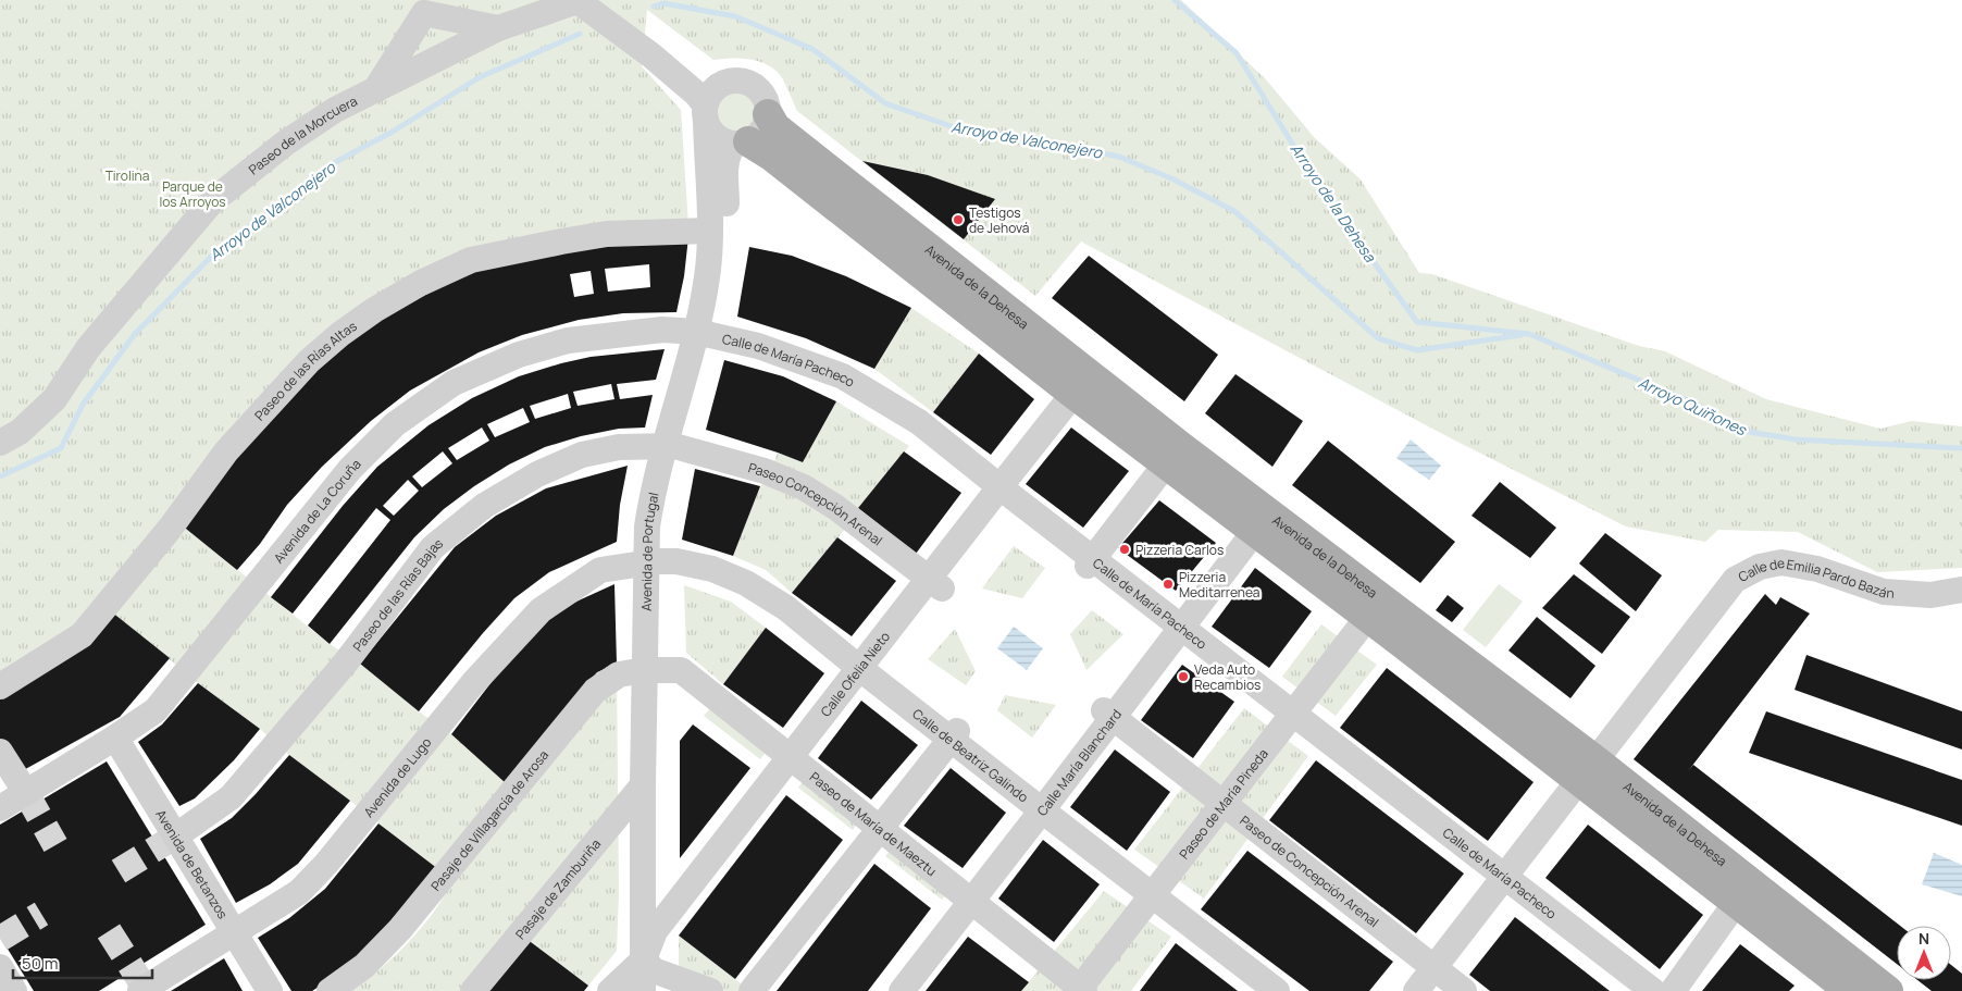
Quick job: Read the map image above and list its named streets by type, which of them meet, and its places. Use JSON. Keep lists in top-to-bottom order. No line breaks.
{"streets":{"main road":["Avenida de la Dehesa"],"street":["Paseo de la Morcuera","Calle de María Pacheco","Paseo de las Rías Altas","Paseo Concepción Arenal","Avenida de La Coruña","Avenida de Portugal","Calle de Emilia Pardo Bazán","Paseo de las Rías Bajas","Calle Ofelia Nieto","Calle de Beatriz Galindo","Calle María Blanchard","Avenida de Lugo","Paseo de María Pineda","Pasaje de Villagarcía de Arosa","Paseo de María de Maeztu","Avenida de Betanzos","Paseo de Concepción Arenal","Pasaje de Zamburiña"]},"crossings":[["Paseo de la Morcuera","Avenida de la Dehesa"],["Avenida de la Dehesa","Avenida de Portugal"],["Avenida de la Dehesa","Calle de Emilia Pardo Bazán"],["Avenida de la Dehesa","Calle Ofelia Nieto"],["Avenida de la Dehesa","Calle María Blanchard"],["Avenida de la Dehesa","Paseo de María Pineda"],["Calle de María Pacheco","Avenida de La Coruña"],["Calle de María Pacheco","Avenida de Portugal"],["Calle de María Pacheco","Calle de Emilia Pardo Bazán"],["Calle de María Pacheco","Calle Ofelia Nieto"],["Calle de María Pacheco","Calle María Blanchard"],["Calle de María Pacheco","Paseo de María Pineda"],["Paseo de las Rías Altas","Avenida de Portugal"],["Paseo Concepción Arenal","Avenida de Portugal"],["Paseo Concepción Arenal","Paseo de las Rías Bajas"],["Paseo Concepción Arenal","Calle Ofelia Nieto"],["Avenida de La Coruña","Avenida de Portugal"],["Avenida de La Coruña","Avenida de Betanzos"],["Avenida de Portugal","Paseo de las Rías Bajas"],["Avenida de Portugal","Calle Ofelia Nieto"],["Avenida de Portugal","Calle de Beatriz Galindo"],["Avenida de Portugal","Avenida de Lugo"],["Avenida de Portugal","Pasaje de Villagarcía de Arosa"],["Avenida de Portugal","Paseo de María de Maeztu"],["Avenida de Portugal","Pasaje de Zamburiña"],["Calle de Emilia Pardo Bazán","Paseo de Concepción Arenal"],["Paseo de las Rías Bajas","Avenida de Betanzos"],["Calle Ofelia Nieto","Calle de Beatriz Galindo"],["Calle Ofelia Nieto","Paseo de María de Maeztu"],["Calle de Beatriz Galindo","Calle María Blanchard"],["Calle de Beatriz Galindo","Avenida de Lugo"],["Calle de Beatriz Galindo","Paseo de María Pineda"],["Calle María Blanchard","Paseo de María de Maeztu"],["Calle María Blanchard","Paseo de Concepción Arenal"],["Avenida de Lugo","Avenida de Betanzos"],["Paseo de María Pineda","Paseo de María de Maeztu"],["Paseo de María Pineda","Paseo de Concepción Arenal"],["Pasaje de Villagarcía de Arosa","Paseo de María de Maeztu"]],"water":["Arroyo de Valconejero","Arroyo de la Dehesa","Arroyo Quiñones"],"parks":["Tirolina","Parque de los Arroyos"],"places":["Testigos de Jehová","Pizzeria Carlos","Pizzeria Meditarrenea","Veda Auto Recambios"],"scale_bar":"50 m","north":"top"}
